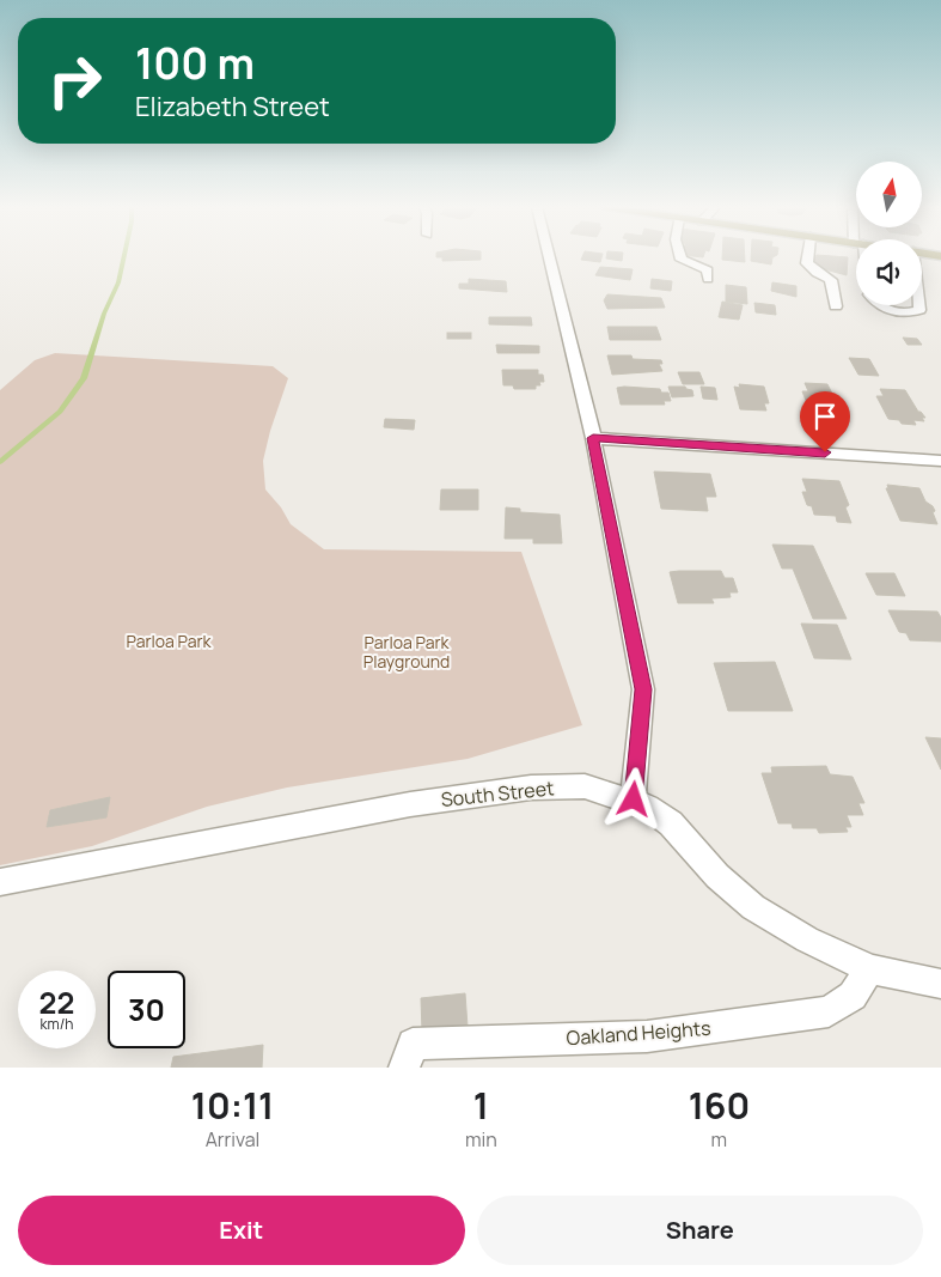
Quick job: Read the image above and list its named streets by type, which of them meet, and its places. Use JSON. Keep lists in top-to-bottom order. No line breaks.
{"streets":{"street":["South Street","Oakland Heights"]},"crossings":[["South Street","Oakland Heights"]],"parks":["Parloa Park","Parloa Park Playground"],"north":"top","page":{"turn":["100 m","Elizabeth Street"],"speed":"22 km/h","limit":"30","eta":["10:11","Arrival","1","min","160","m"],"buttons":["Exit","Share"]}}
